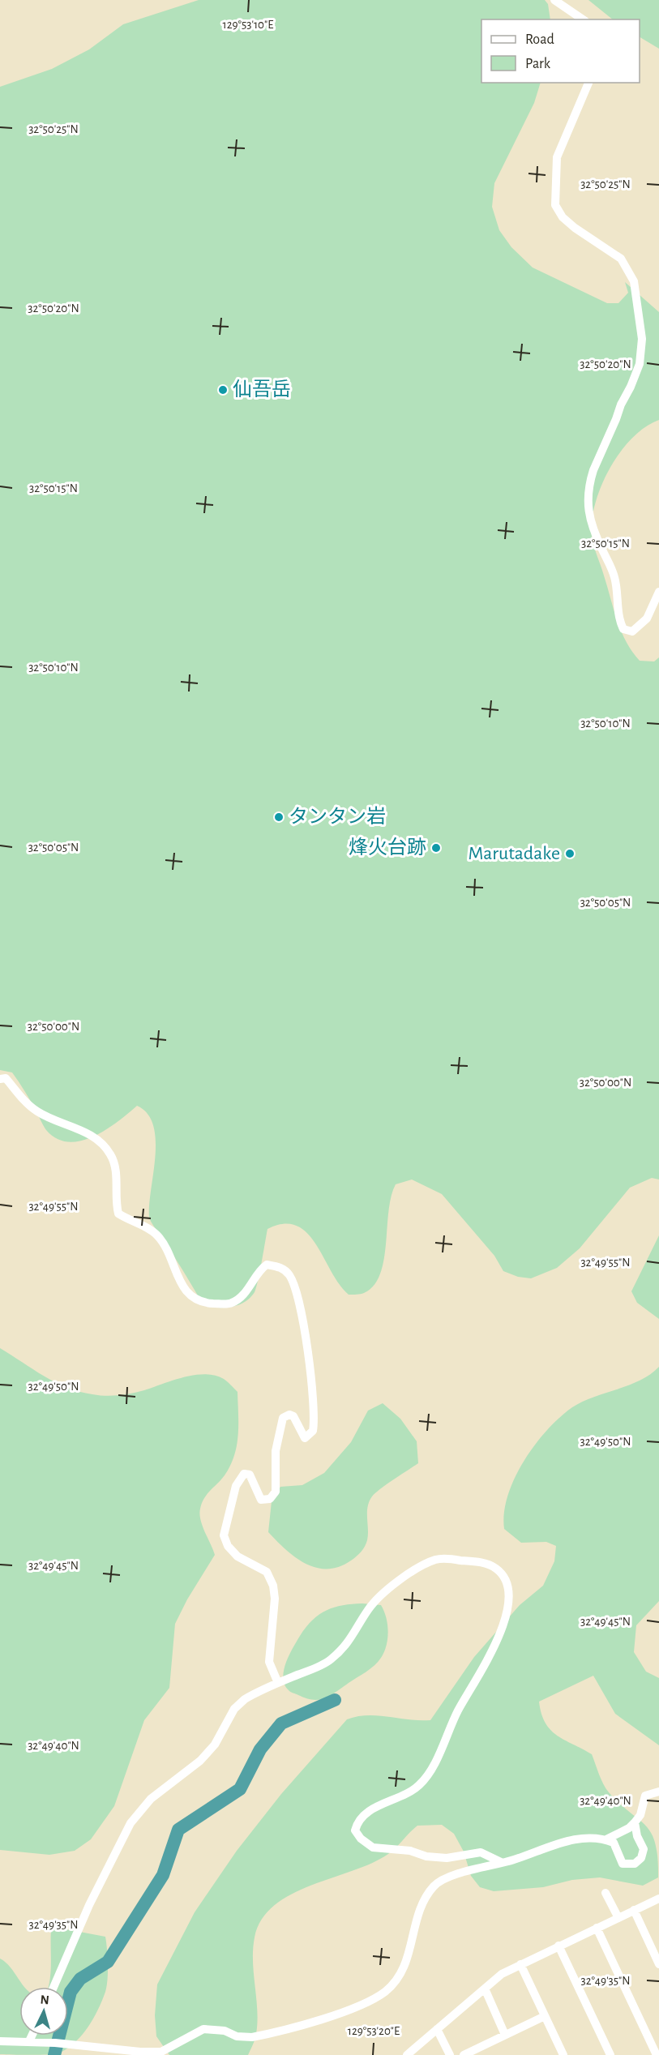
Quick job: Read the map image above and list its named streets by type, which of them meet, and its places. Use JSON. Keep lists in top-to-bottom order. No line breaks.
{"places":["仙吾岳","タンタン岩","烽火台跡","Marutadake"],"legend":["Road","Park"],"north":"top","coordinates":["129°53'10\"E","32°50'25\"N","32°50'20\"N","32°50'15\"N","32°50'10\"N","32°50'05\"N","32°50'00\"N","32°49'55\"N","32°49'50\"N","32°49'45\"N","32°49'40\"N","32°49'35\"N","129°53'20\"E"]}
